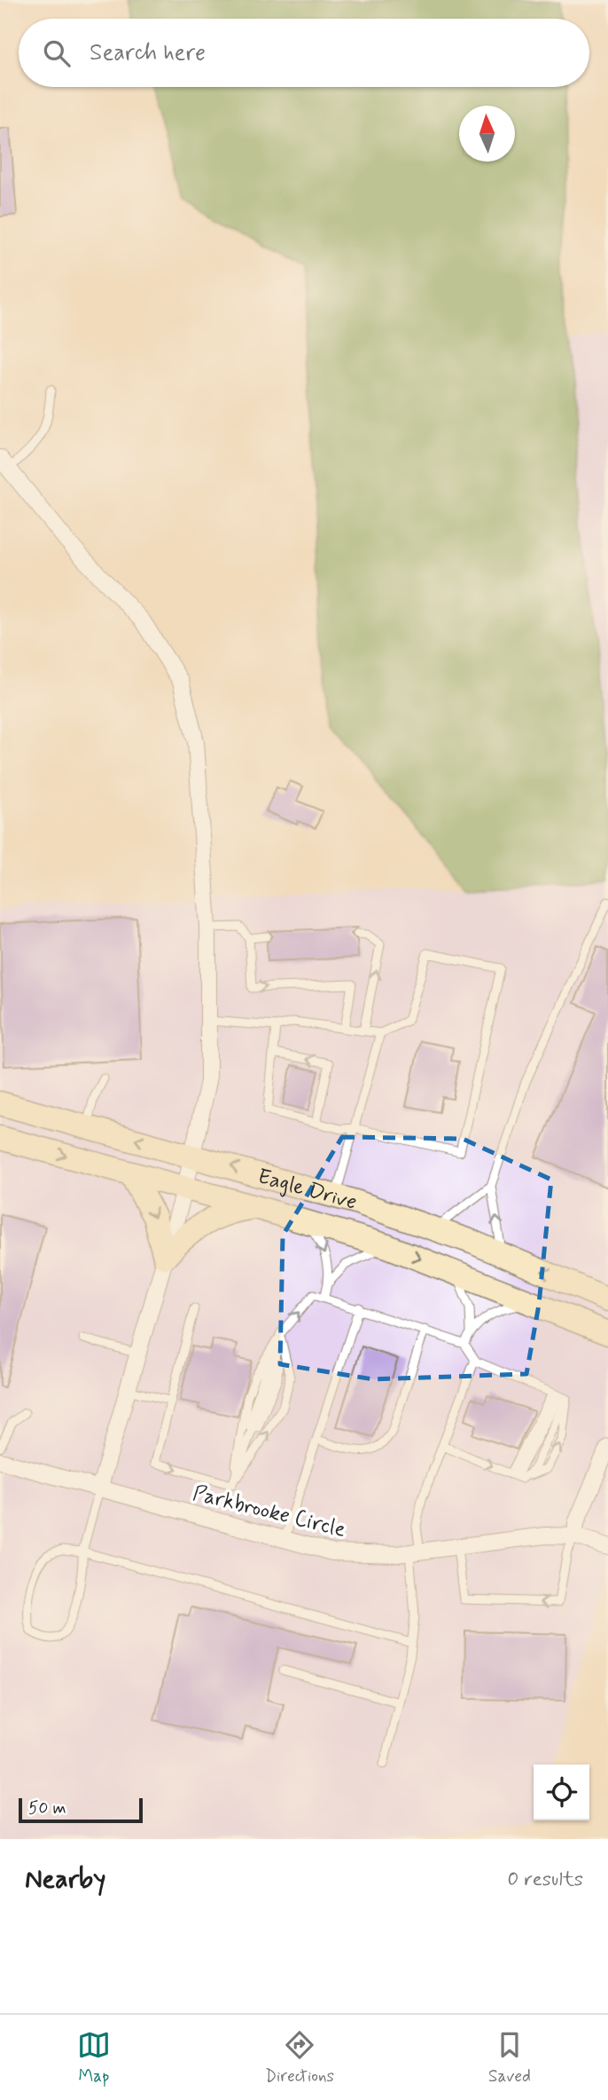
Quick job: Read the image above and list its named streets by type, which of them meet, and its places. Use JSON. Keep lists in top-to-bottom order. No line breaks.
{"streets":{"street":["Eagle Drive","Parkbrooke Circle"]},"scale_bar":"50 m","north":"top","page":{"search":"Search here","scale":"50 m","heading":["Nearby","0 results"],"nav":["Map","Directions","Saved"]}}
